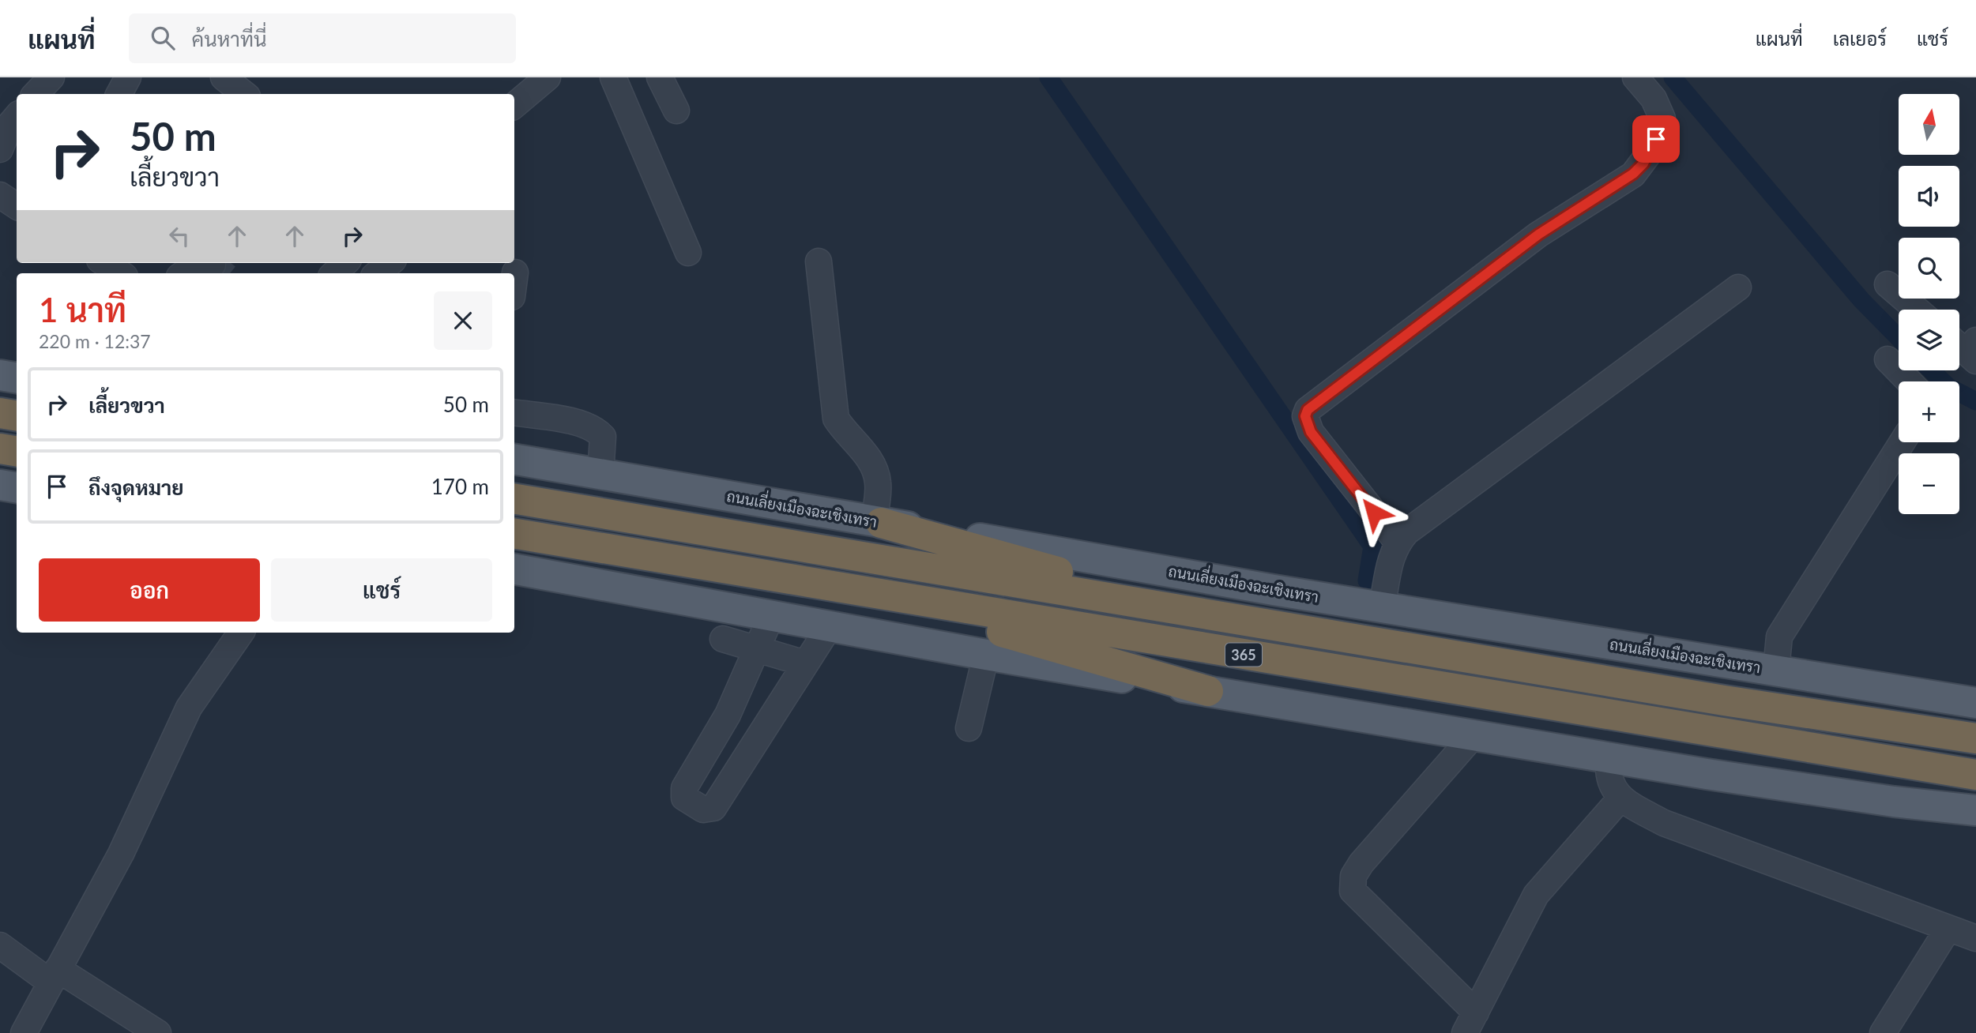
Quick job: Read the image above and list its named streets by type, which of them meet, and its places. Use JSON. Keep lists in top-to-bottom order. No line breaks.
{"streets":{"highway":["365"],"main road":["ถนนเลี่ยงเมืองฉะเชิงเทรา"]},"north":"top","page":{"header":"แผนที่","search":"ค้นหาที่นี่","nav":["แผนที่","เลเยอร์","แชร์"],"map_buttons":["+","−"],"turn":["50 m","เลี้ยวขวา"],"heading":["1 นาที","220 m · 12:37"],"list":[{"name":"เลี้ยวขวา","value":"50 m"},{"name":"ถึงจุดหมาย","value":"170 m"}],"buttons":["ออก","แชร์"]}}
